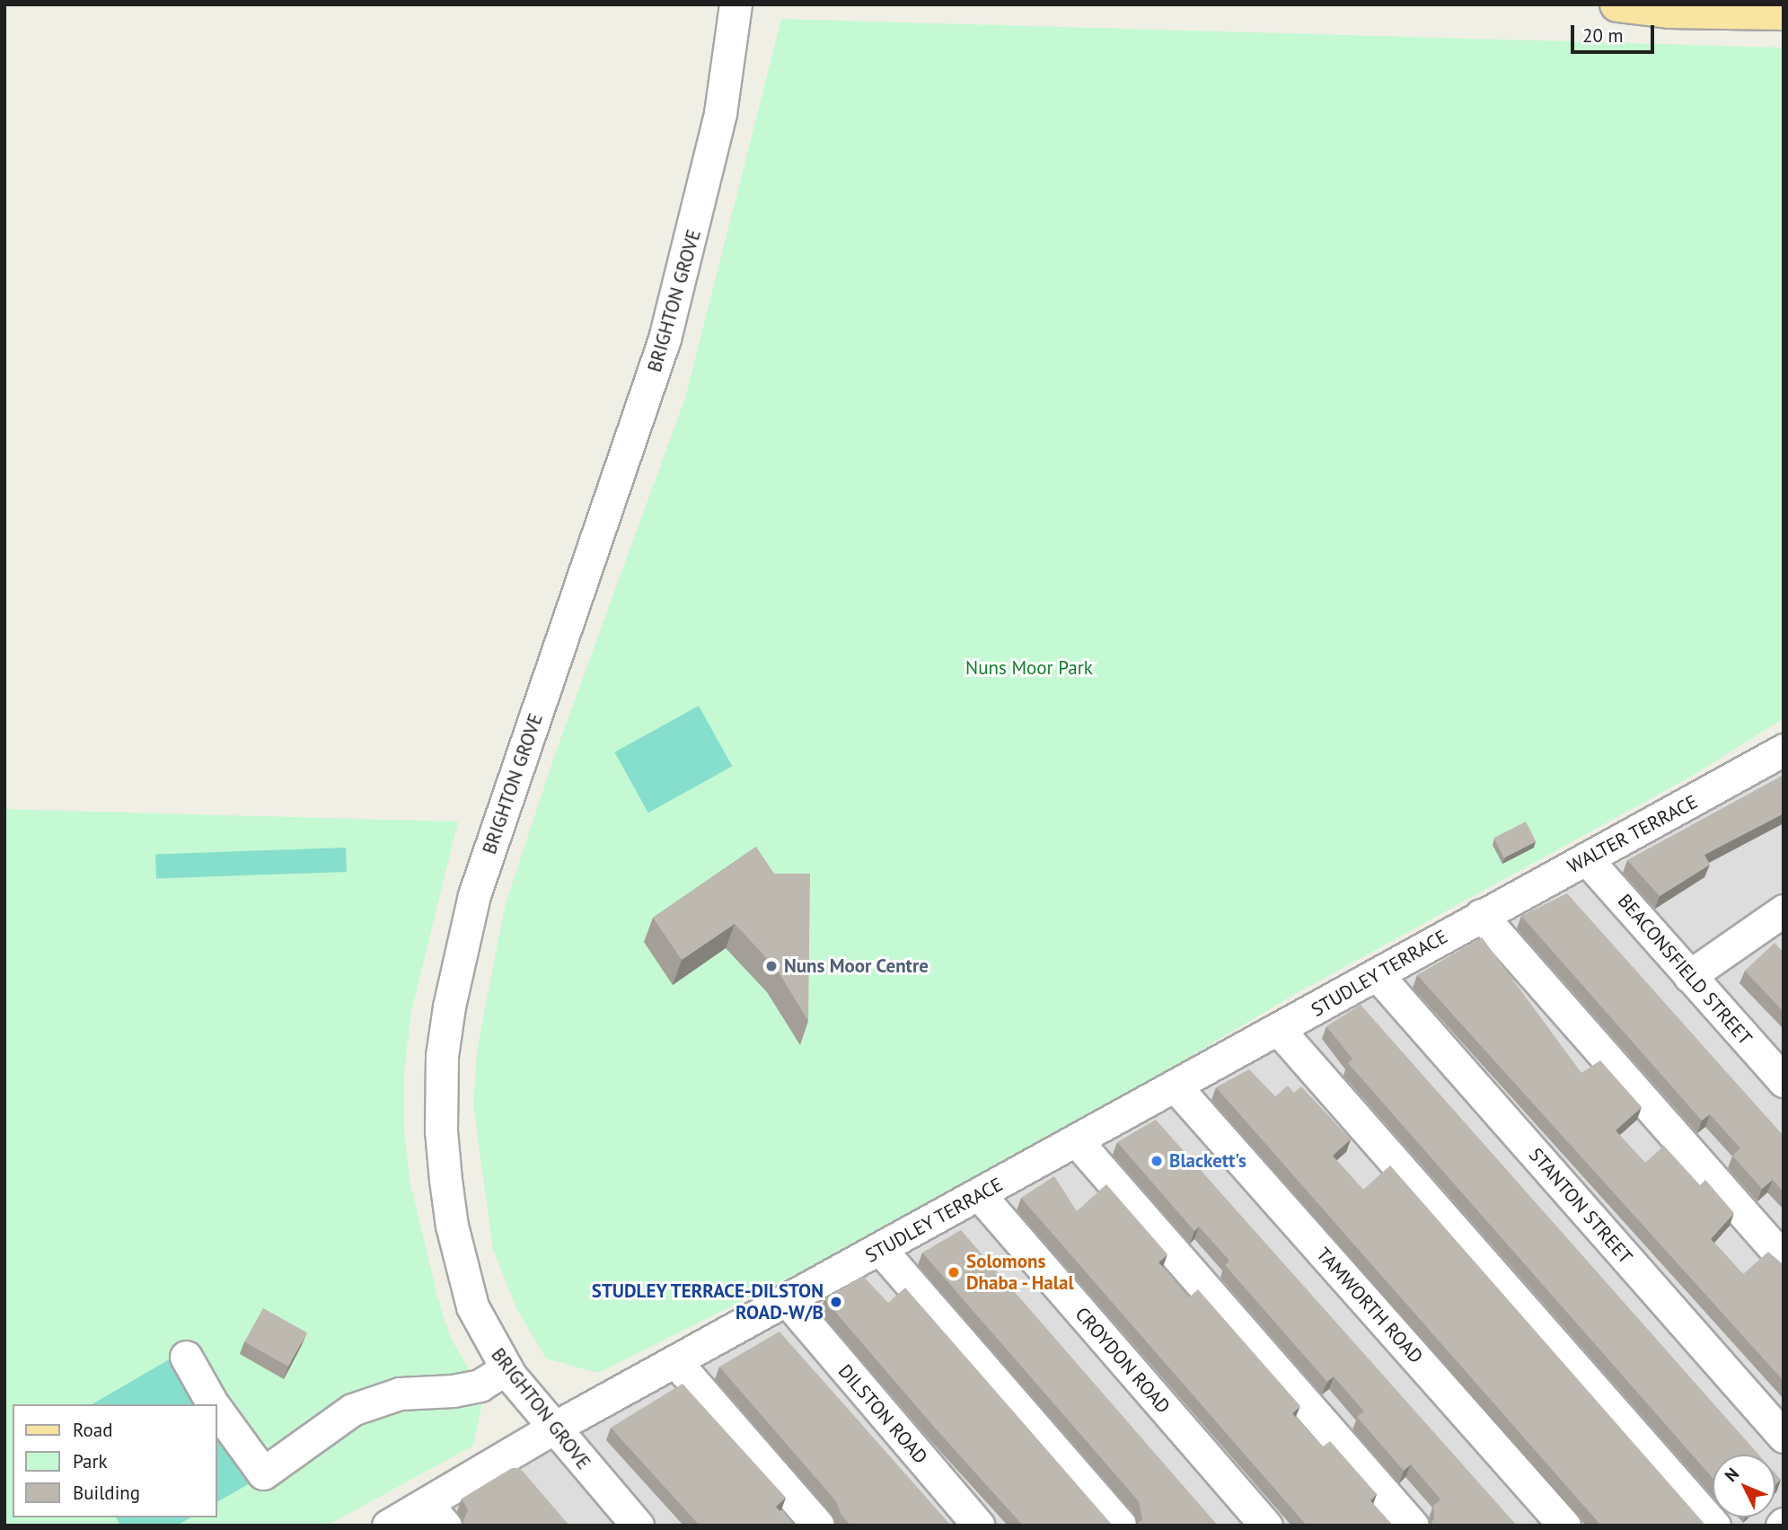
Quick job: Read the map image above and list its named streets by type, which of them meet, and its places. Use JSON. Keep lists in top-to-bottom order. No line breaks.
{"streets":{"street":["BRIGHTON GROVE","WALTER TERRACE","BEACONSFIELD STREET","STUDLEY TERRACE","STANTON STREET","TAMWORTH ROAD","CROYDON ROAD","DILSTON ROAD"]},"crossings":[["BRIGHTON GROVE","STUDLEY TERRACE"],["WALTER TERRACE","BEACONSFIELD STREET"],["WALTER TERRACE","STUDLEY TERRACE"],["STUDLEY TERRACE","STANTON STREET"],["STUDLEY TERRACE","TAMWORTH ROAD"],["STUDLEY TERRACE","CROYDON ROAD"],["STUDLEY TERRACE","DILSTON ROAD"]],"parks":["Nuns Moor Park"],"places":["Nuns Moor Centre","Blackett's","Solomons Dhaba - Halal","STUDLEY TERRACE-DILSTON ROAD-W/B"],"legend":["Road","Park","Building"],"scale_bar":"20 m","north":"top left"}
